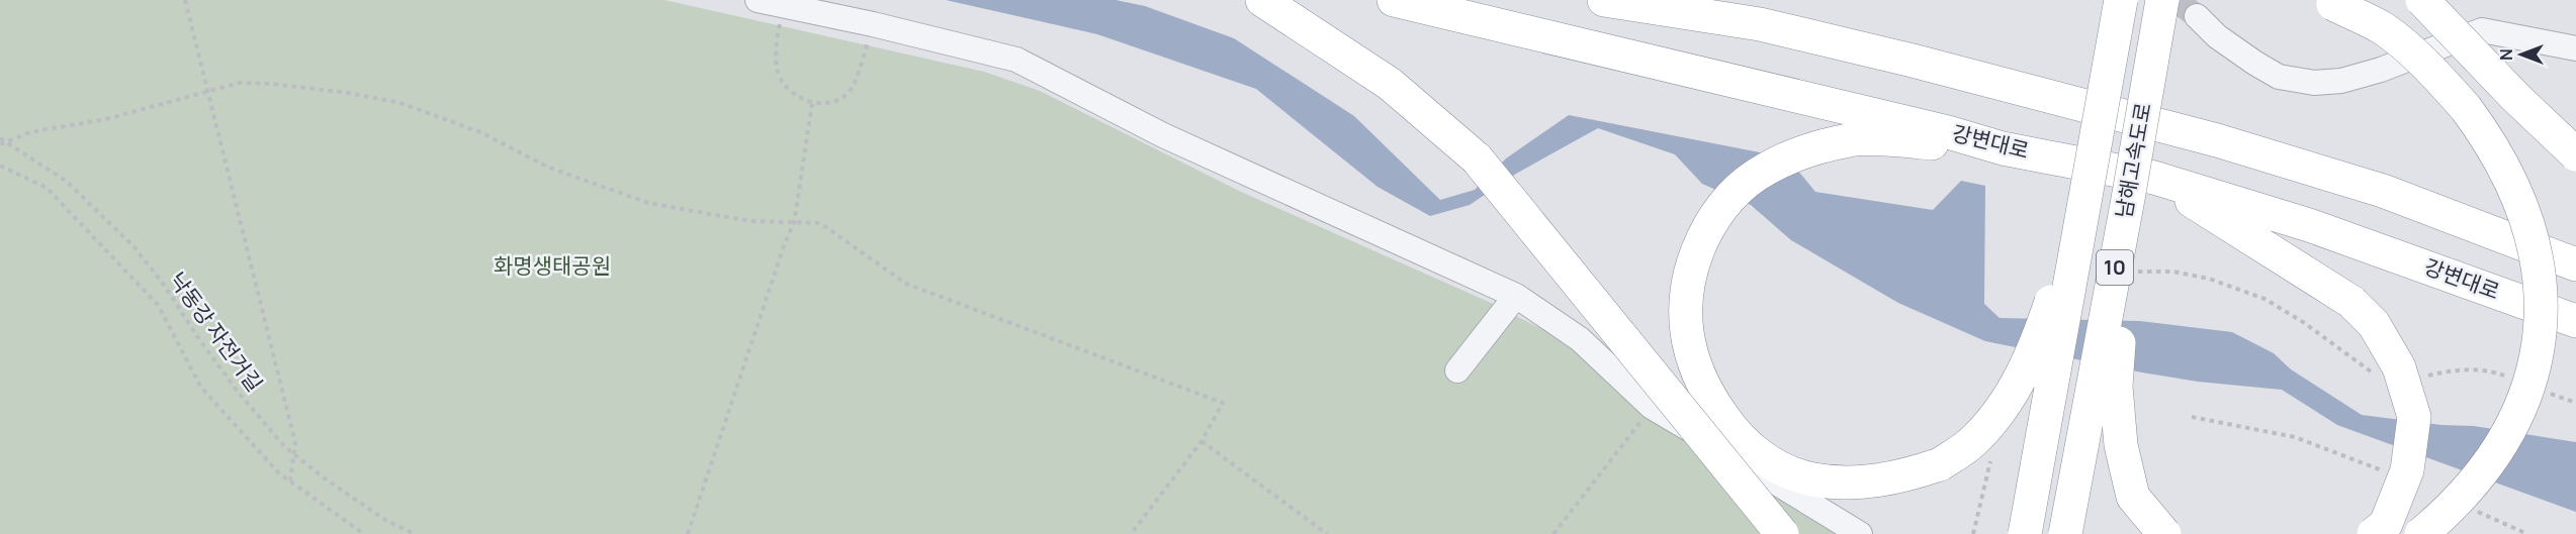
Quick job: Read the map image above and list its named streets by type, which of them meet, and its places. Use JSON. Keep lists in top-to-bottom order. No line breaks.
{"streets":{"highway":["강변대로","남해고속도로","10"],"path":["낙동강 자전거길"]},"parks":["화명생태공원"],"north":"left"}
